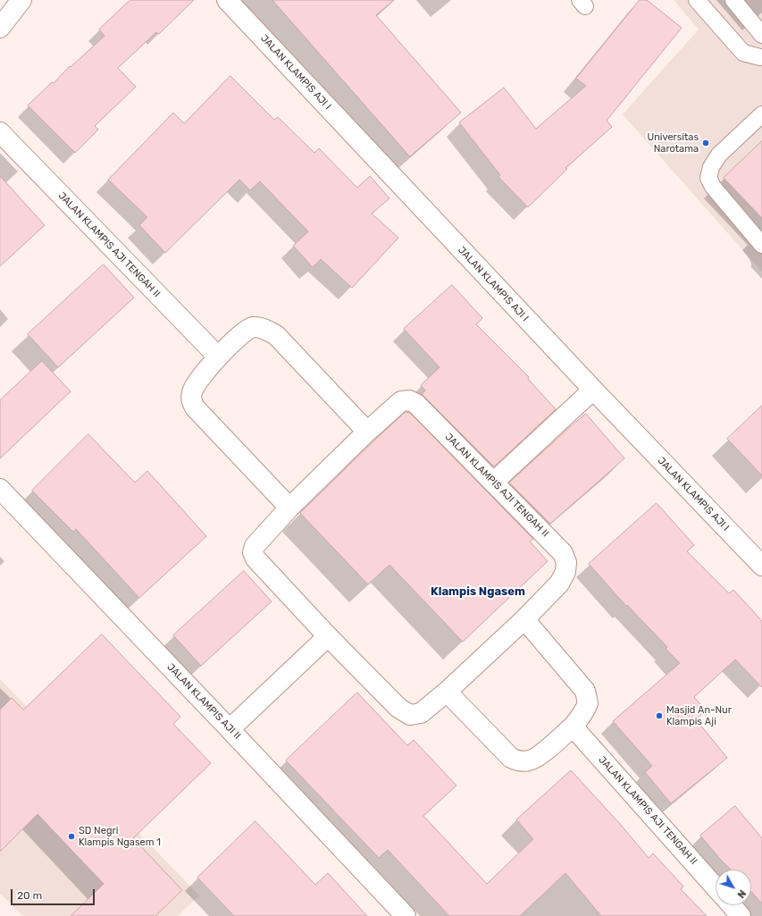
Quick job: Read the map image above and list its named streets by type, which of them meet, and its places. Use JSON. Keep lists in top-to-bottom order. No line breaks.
{"streets":{"street":["JALAN KLAMPIS AJI I","JALAN KLAMPIS AJI TENGAH II","JALAN KLAMPIS AJI II"]},"districts":["Klampis Ngasem"],"places":["Universitas Narotama","Masjid An-Nur Klampis Aji","SD Negri Klampis Ngasem 1"],"scale_bar":"20 m","north":"bottom right"}
